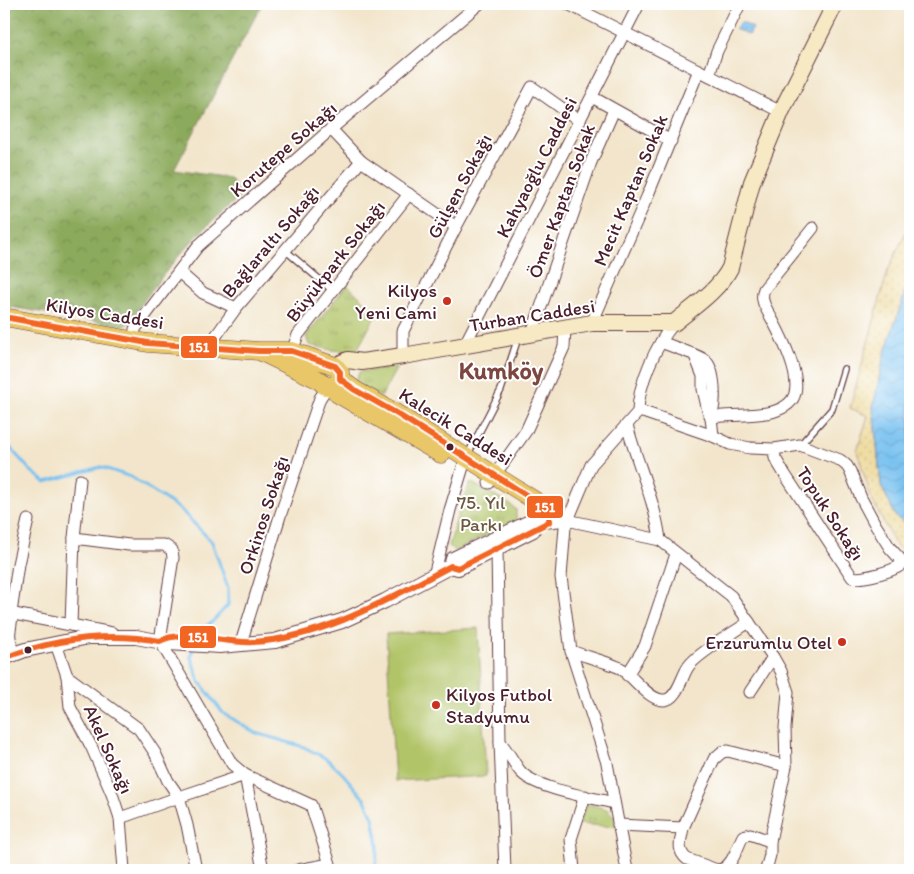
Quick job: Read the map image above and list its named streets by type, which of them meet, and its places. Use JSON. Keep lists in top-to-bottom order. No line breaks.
{"streets":{"main road":["Kilyos Caddesi","Turban Caddesi","Kalecik Caddesi"],"street":["Korutepe Sokağı","Kahyaoğlu Caddesi","Gülşen Sokağı","Mecit Kaptan Sokak","Ömer Kaptan Sokak","Bağlaraltı Sokağı","Büyükpark Sokağı","Topuk Sokağı","Orkinos Sokağı","Akel Sokağı"]},"crossings":[["Korutepe Sokağı","Kilyos Caddesi"],["Kahyaoğlu Caddesi","Gülşen Sokağı"],["Kahyaoğlu Caddesi","Turban Caddesi"],["Gülşen Sokağı","Turban Caddesi"],["Mecit Kaptan Sokak","Turban Caddesi"],["Ömer Kaptan Sokak","Turban Caddesi"],["Bağlaraltı Sokağı","Kilyos Caddesi"],["Turban Caddesi","Kalecik Caddesi"],["Turban Caddesi","Orkinos Sokağı"],["Kalecik Caddesi","Orkinos Sokağı"]],"districts":["Kumköy"],"parks":["75. Yıl Parkı"],"places":["Kilyos Yeni Cami","Erzurumlu Otel","Kilyos Futbol Stadyumu"],"lines":["transit line 151"]}
